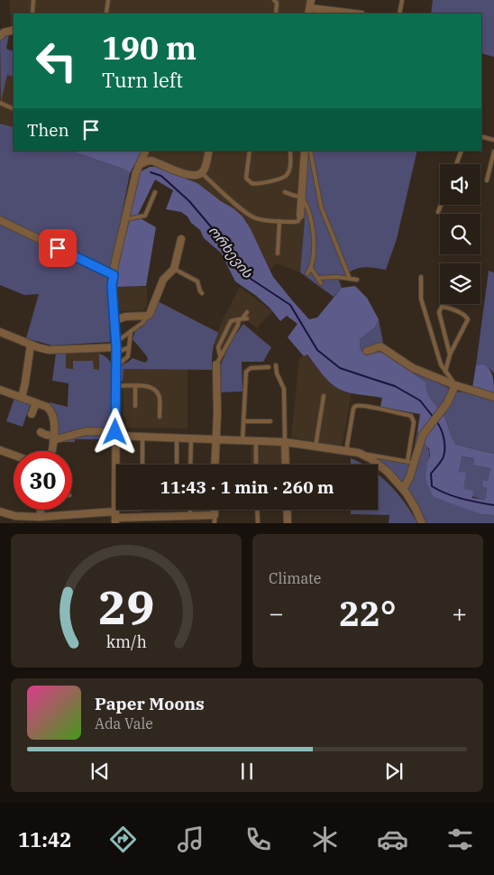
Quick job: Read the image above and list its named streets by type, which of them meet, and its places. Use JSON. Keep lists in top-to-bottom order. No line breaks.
{"water":["ორხევის"],"page":{"turn":["190 m","Turn left"],"then":"Then","limit":"30","trip":"11:43 · 1 min · 260 m","tile":"Climate","heat":["−","22°","+"],"song":["Paper Moons","Ada Vale"],"tabs":"11:42","gauge":["29","km/h"]}}
